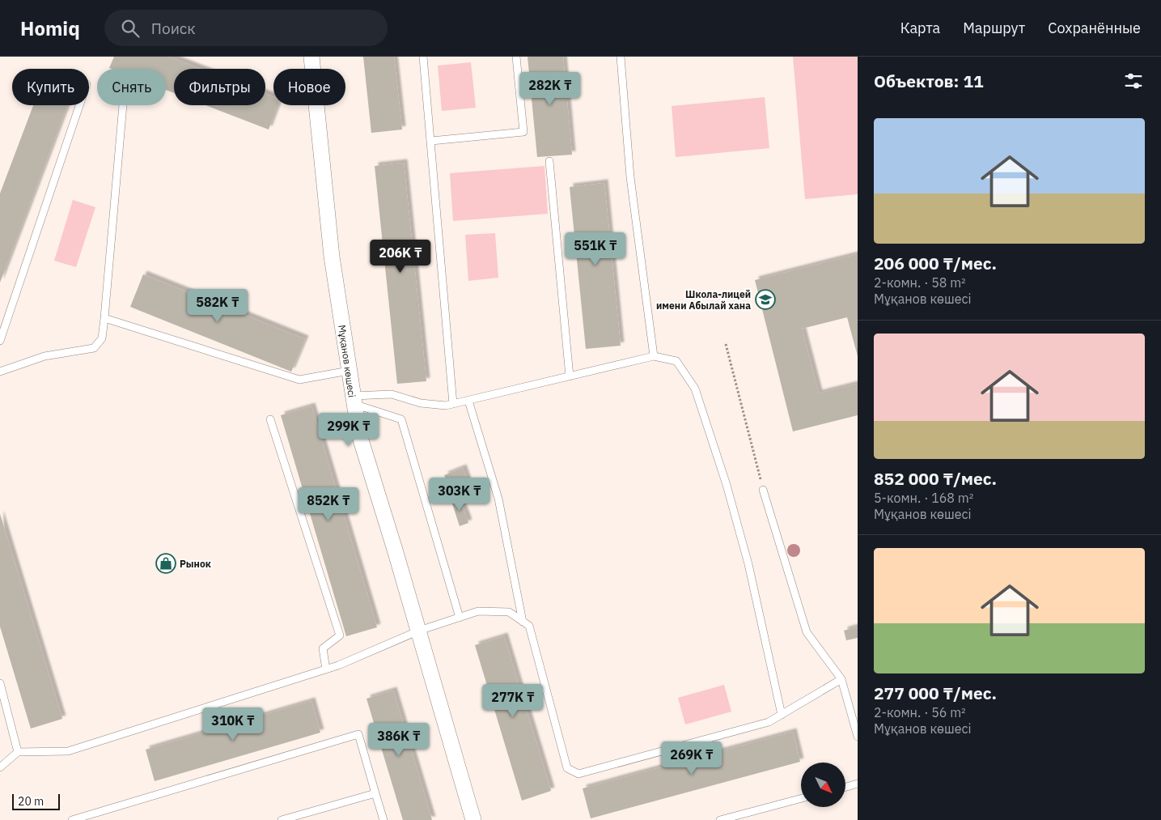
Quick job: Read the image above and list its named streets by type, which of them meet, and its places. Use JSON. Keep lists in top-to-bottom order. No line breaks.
{"streets":{"street":["Мұқанов көшесі"]},"places":{"school or university":["Школа-лицей имени Абылай хана"],"shop":["Рынок"]},"scale_bar":"20 m","north":"bottom right","page":{"header":"Homiq","search":"Поиск","nav":["Карта","Маршрут","Сохранённые"],"heading":"Объектов: 11","chip":["Купить","Снять","Фильтры","Новое"],"price":["282K ₸","551K ₸","206K ₸","582K ₸","299K ₸","303K ₸","852K ₸","277K ₸","310K ₸","386K ₸","269K ₸"],"list":[{"name":"206 000 ₸/мес.","note":"2-комн. · 58 m² · Мұқанов көшесі"},{"name":"852 000 ₸/мес.","note":"5-комн. · 168 m² · Мұқанов көшесі"},{"name":"277 000 ₸/мес.","note":"2-комн. · 56 m² · Мұқанов көшесі"}],"scale":"20 m"}}
